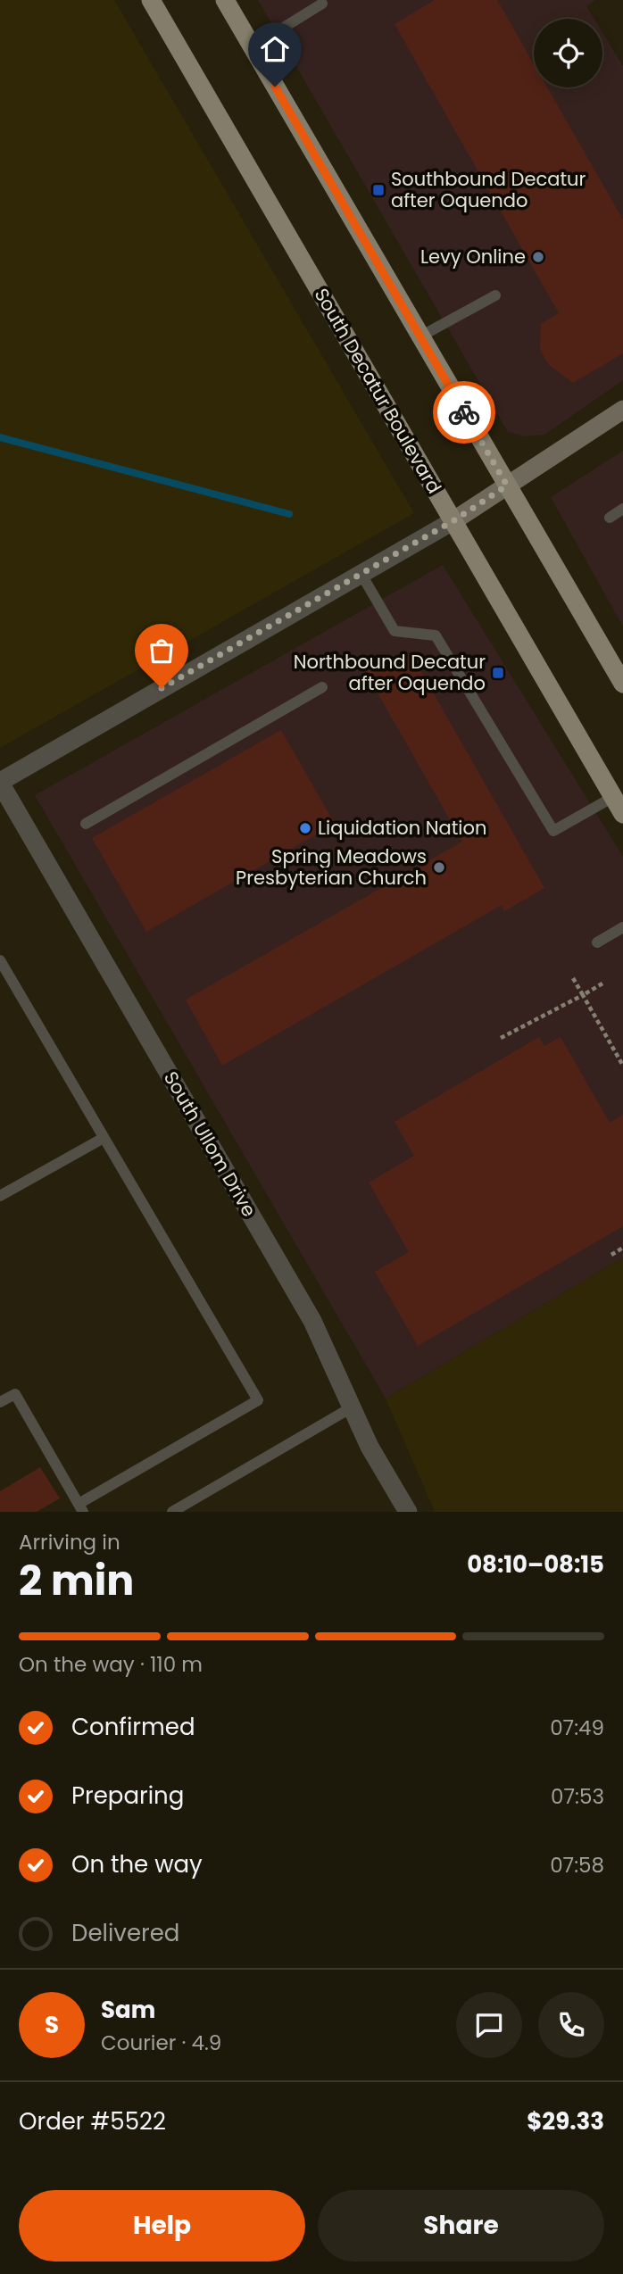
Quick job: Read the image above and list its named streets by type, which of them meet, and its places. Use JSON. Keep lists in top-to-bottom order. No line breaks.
{"streets":{"main road":["South Decatur Boulevard"],"street":["South Ullom Drive"]},"places":{"transit":["Southbound Decatur after Oquendo","Northbound Decatur after Oquendo"],"other":["Levy Online","Liquidation Nation","Spring Meadows Presbyterian Church"]},"page":{"heading":["2 min","Arriving in","08:10–08:15"],"panel":["Sam","Courier · 4.9","Order #5522","$29.33"],"bar":"On the way · 110 m","list":[["Confirmed","07:49"],["Preparing","07:53"],["On the way","07:58"],"Delivered"],"round":"S","buttons":["Help","Share"]}}
